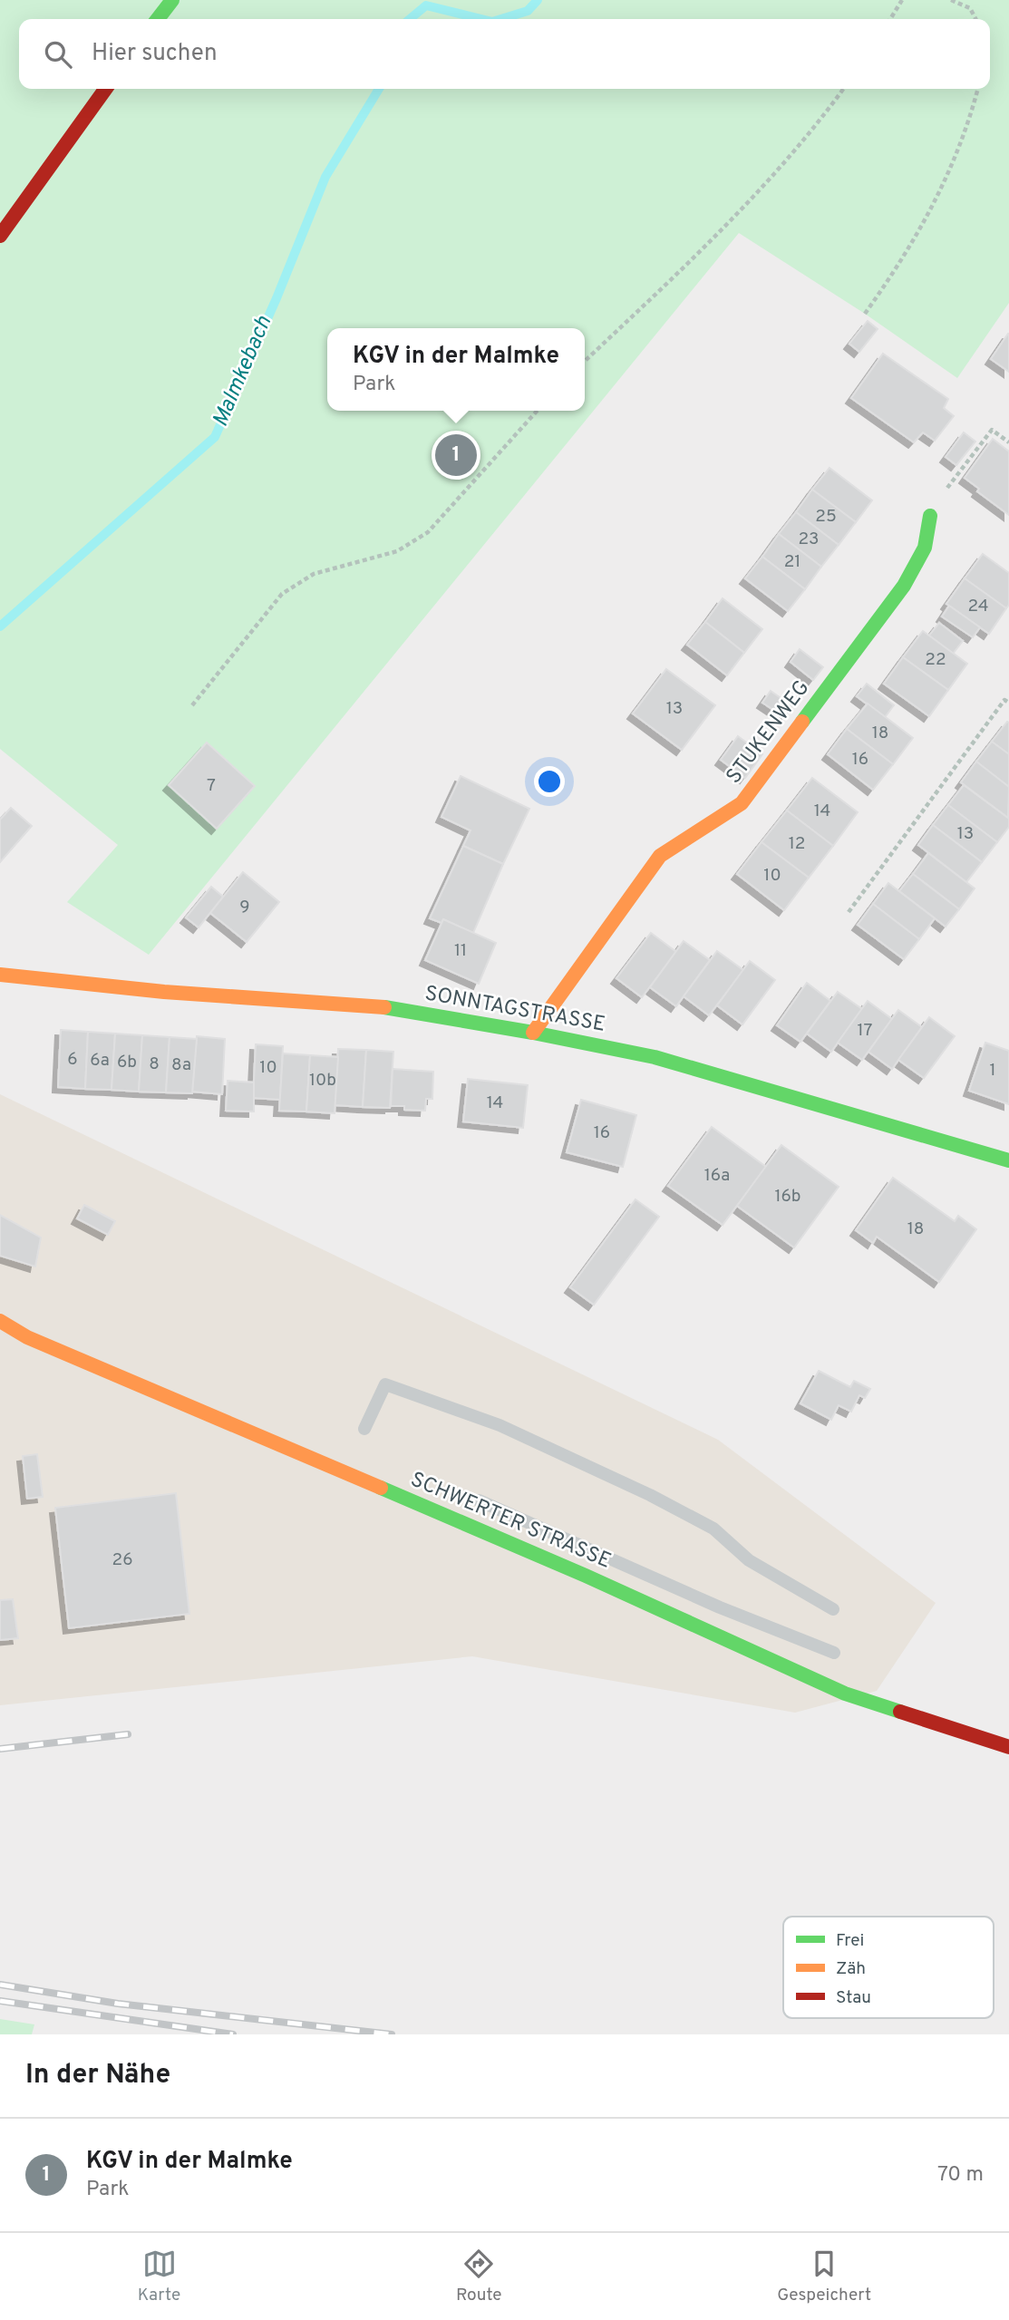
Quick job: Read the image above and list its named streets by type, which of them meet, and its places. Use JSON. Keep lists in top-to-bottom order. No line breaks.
{"streets":{"street":["STUKENWEG","SONNTAGSTRASSE","SCHWERTER STRASSE"]},"crossings":[["STUKENWEG","SONNTAGSTRASSE"]],"water":["Malmkebach"],"house_numbers":["25","23","21","24","22","13","18","16","7","14","13","12","10","9","11","17","6","6a","6b","8","8a","10","1","10b","14","16","16a","16b","18","26"],"legend":["Frei","Zäh","Stau"],"page":{"search":"Hier suchen","popup":["KGV in der Malmke","Park"],"pins":"1","heading":"In der Nähe","list":[{"mark":"1","name":"KGV in der Malmke","note":"Park","value":"70 m"}],"nav":["Karte","Route","Gespeichert"]}}
